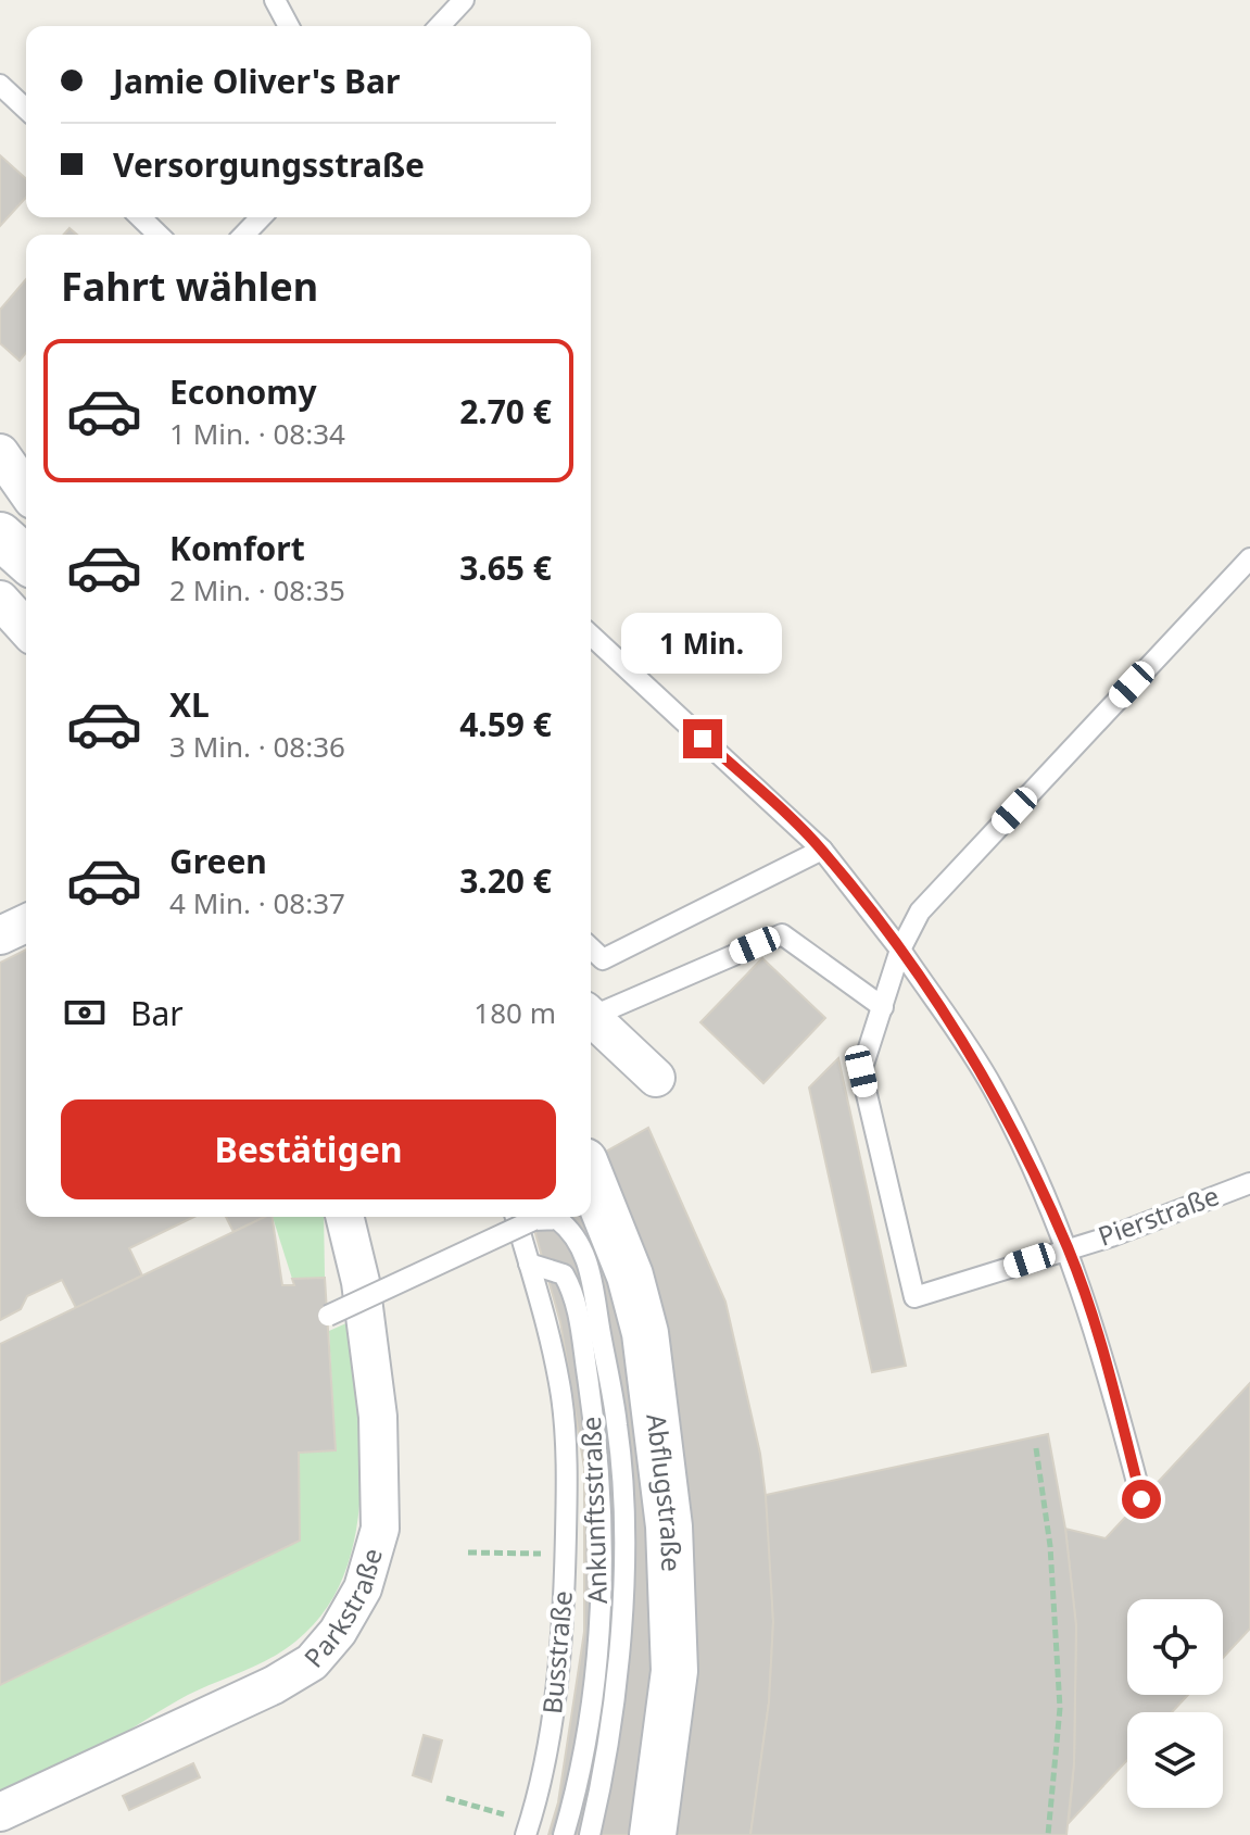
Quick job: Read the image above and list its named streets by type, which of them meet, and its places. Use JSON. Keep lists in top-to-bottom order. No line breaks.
{"streets":{"street":["Abflugstraße","Parkstraße"],"lane":["Pierstraße","Ankunftsstraße","Busstraße"]},"crossings":[["Ankunftsstraße","Busstraße"]],"page":{"banner":["Jamie Oliver's Bar","Versorgungsstraße"],"heading":"Fahrt wählen","list":[{"name":"Economy","note":"1 Min. · 08:34","value":"2.70 €"},{"name":"Komfort","note":"2 Min. · 08:35","value":"3.65 €"},{"name":"XL","note":"3 Min. · 08:36","value":"4.59 €"},{"name":"Green","note":"4 Min. · 08:37","value":"3.20 €"}],"bubble":"1 Min.","pay":["Bar","180 m"],"buttons":"Bestätigen"}}
